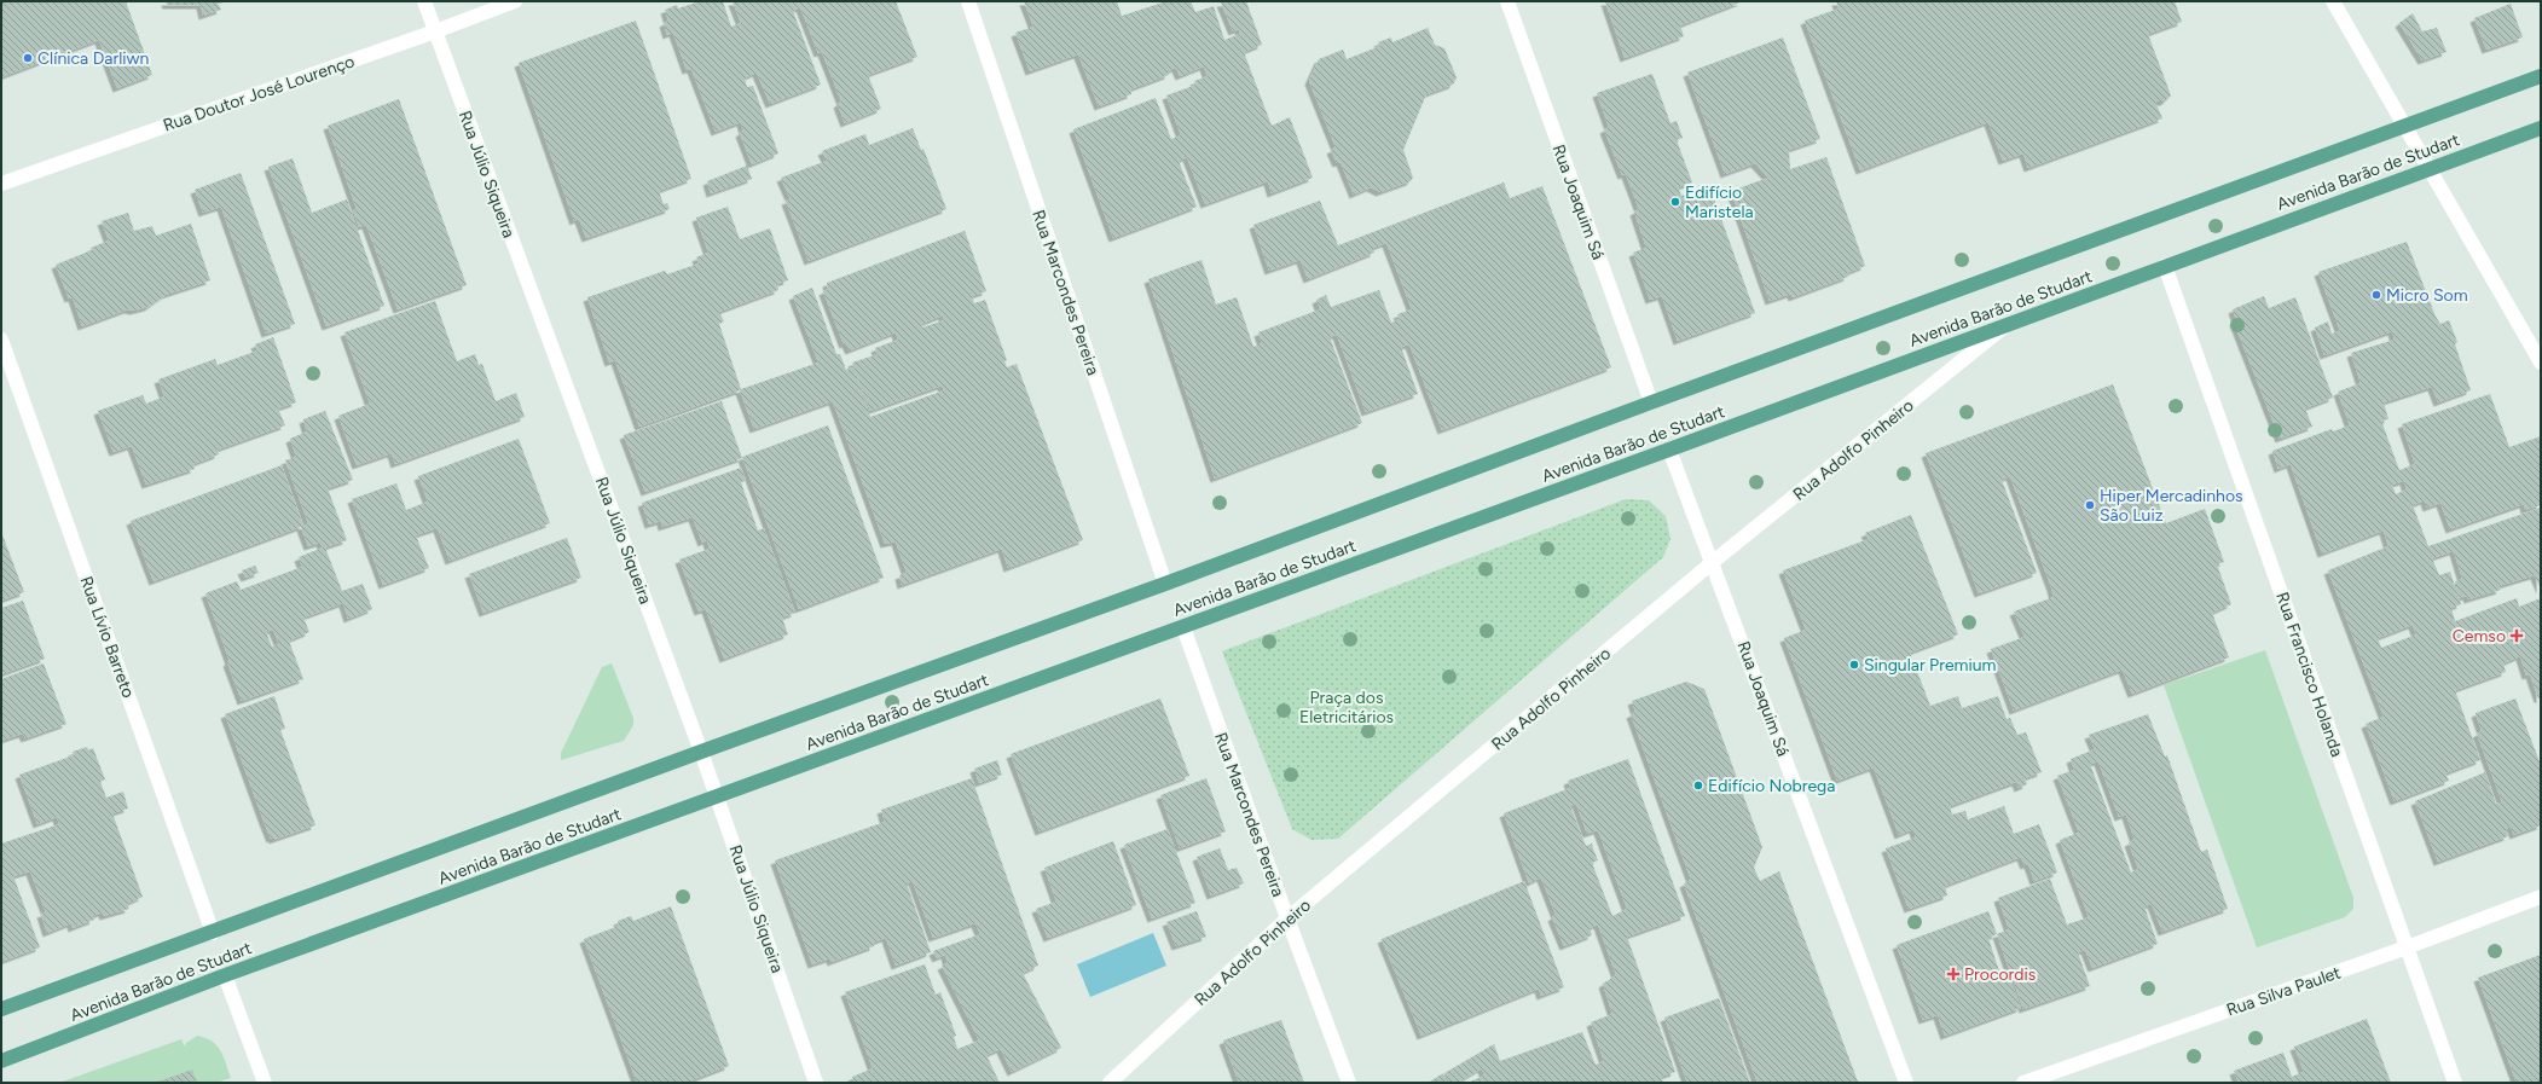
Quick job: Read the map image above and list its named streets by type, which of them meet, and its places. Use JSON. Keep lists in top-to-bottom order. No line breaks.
{"streets":{"main road":["Avenida Barão de Studart"],"street":["Rua Doutor José Lourenço","Rua Júlio Siqueira","Rua Joaquim Sá","Rua Marcondes Pereira","Rua Adolfo Pinheiro","Rua Lívio Barreto","Rua Francisco Holanda","Rua Silva Paulet"]},"crossings":[["Rua Doutor José Lourenço","Rua Júlio Siqueira"],["Avenida Barão de Studart","Rua Júlio Siqueira"],["Avenida Barão de Studart","Rua Joaquim Sá"],["Avenida Barão de Studart","Rua Marcondes Pereira"],["Avenida Barão de Studart","Rua Adolfo Pinheiro"],["Avenida Barão de Studart","Rua Lívio Barreto"],["Avenida Barão de Studart","Rua Francisco Holanda"],["Rua Joaquim Sá","Rua Adolfo Pinheiro"],["Rua Marcondes Pereira","Rua Adolfo Pinheiro"],["Rua Francisco Holanda","Rua Silva Paulet"]],"parks":["Praça dos Eletricitários"],"places":{"other":["Clínica Darliwn","Edifício Maristela","Micro Som","Hiper Mercadinhos São Luiz","Singular Premium","Edifício Nobrega"],"health":["Cemso","Procordis"]}}
